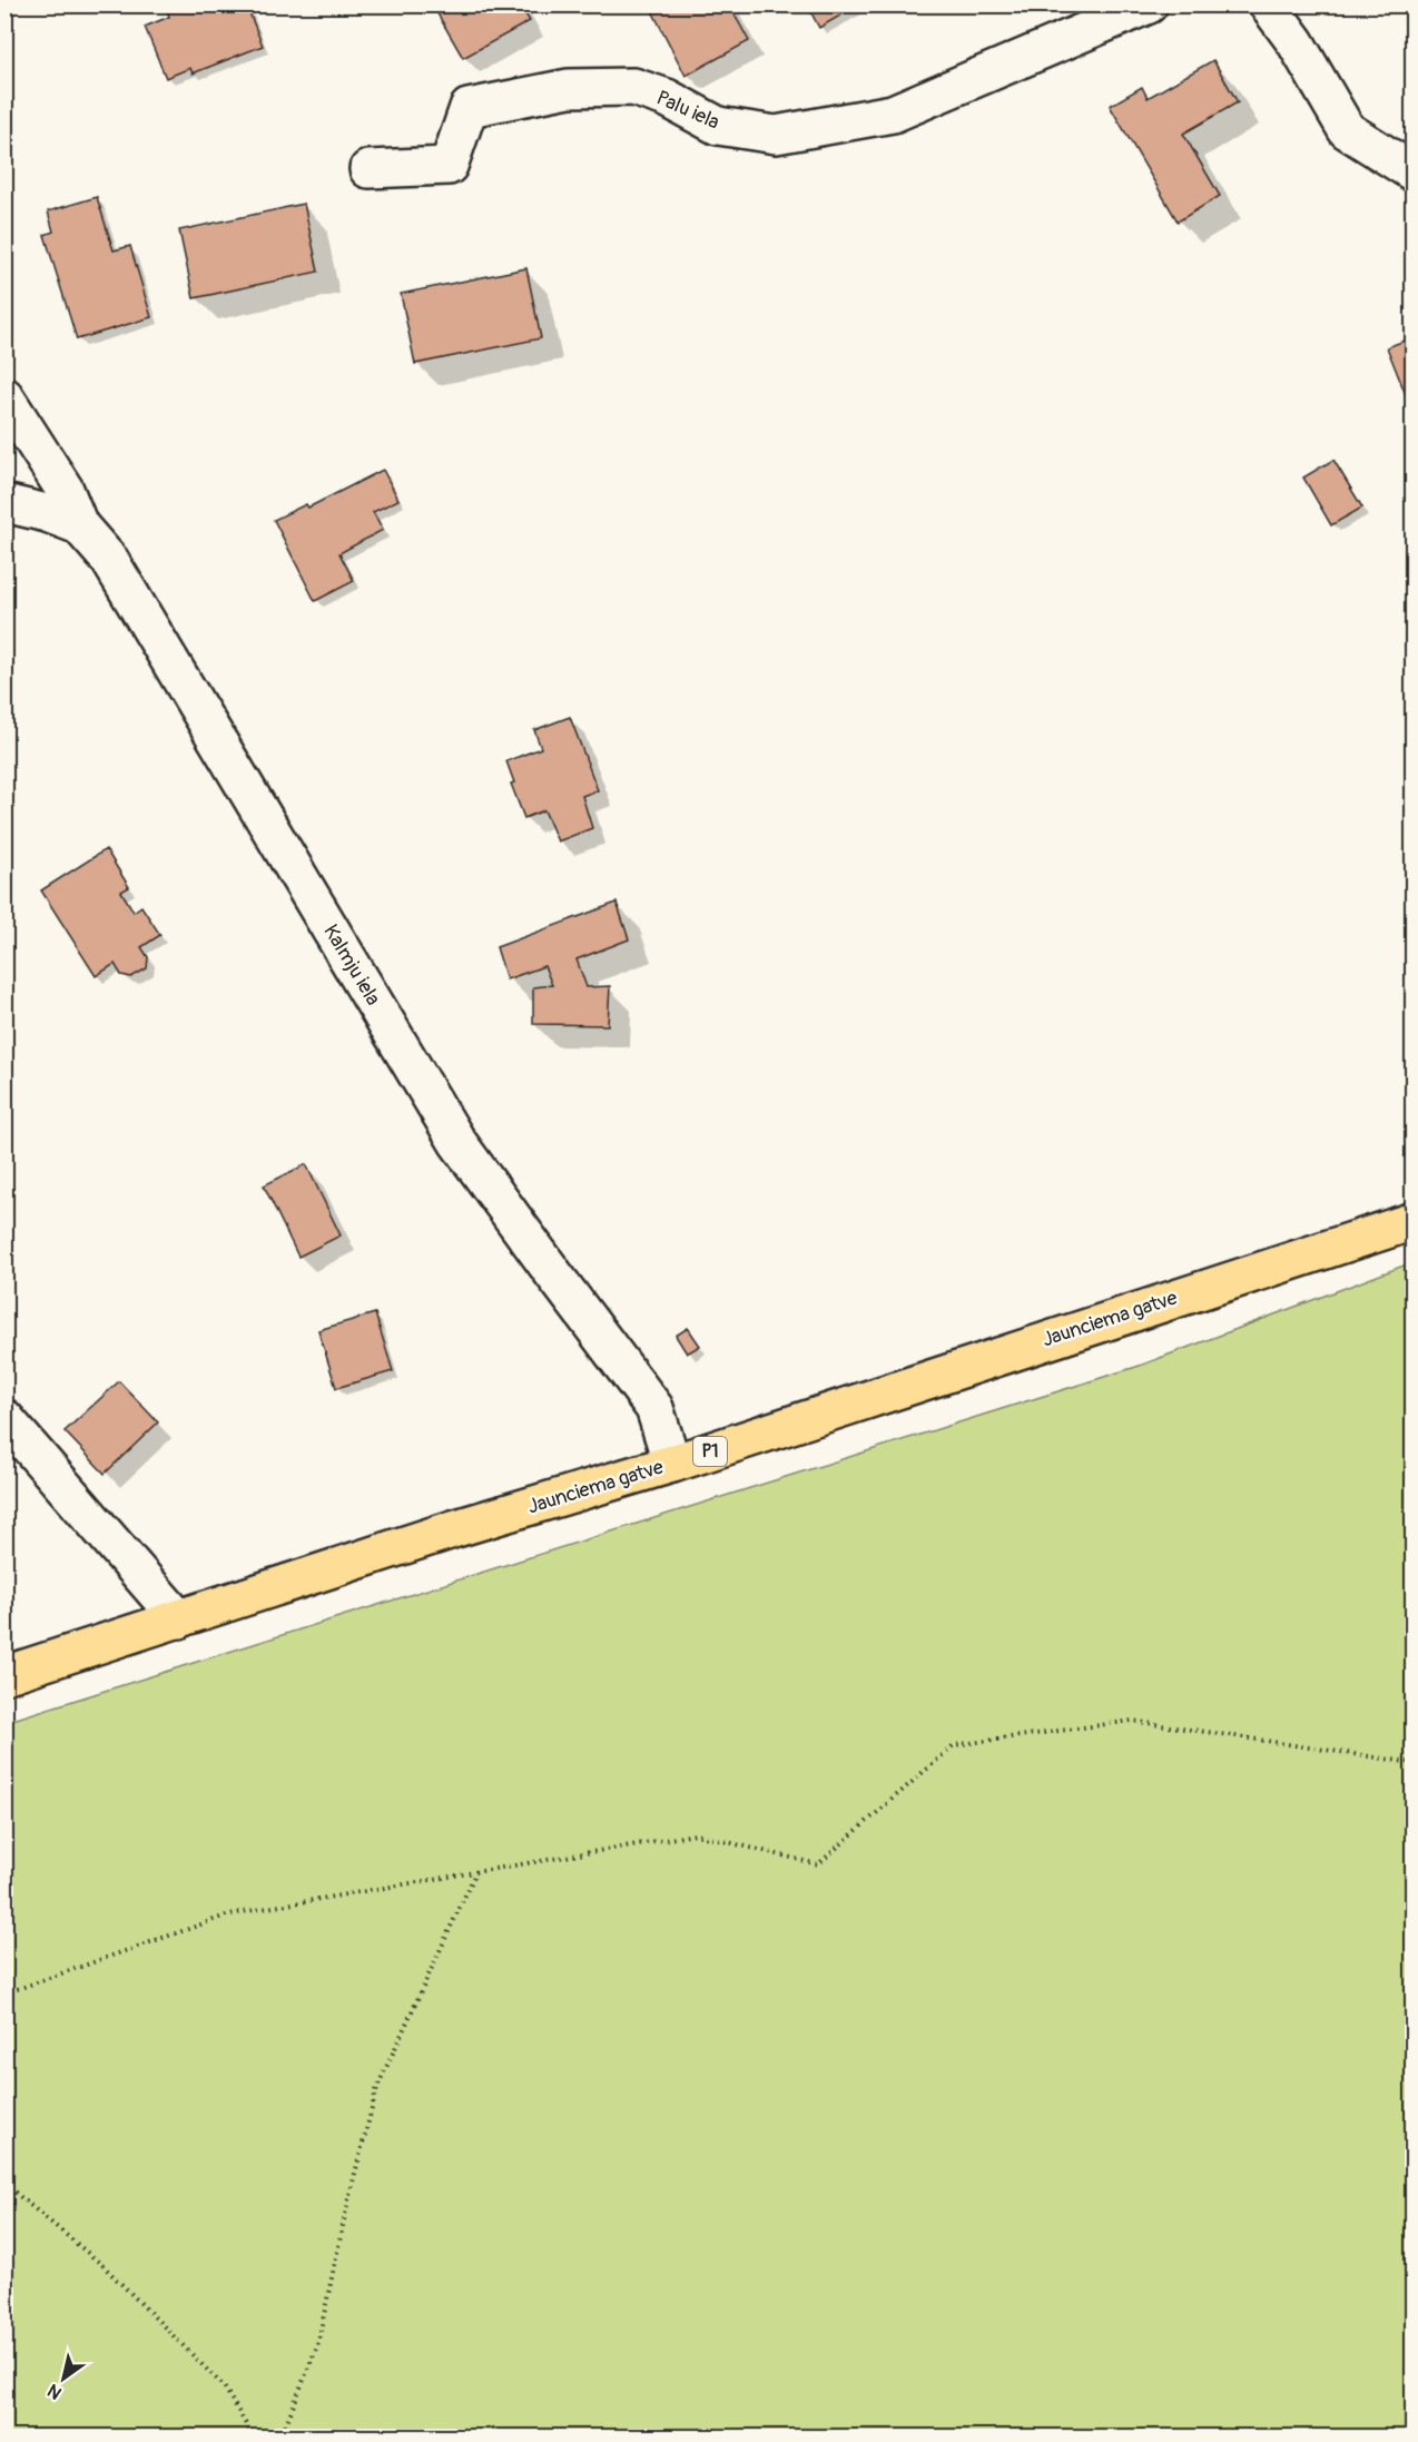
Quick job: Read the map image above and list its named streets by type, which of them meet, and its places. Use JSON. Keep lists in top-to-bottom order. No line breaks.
{"streets":{"main road":["Jaunciema gatve","P1"],"street":["Palu iela","Kalmju iela"]},"crossings":[["Kalmju iela","Jaunciema gatve"]],"north":"bottom left"}
